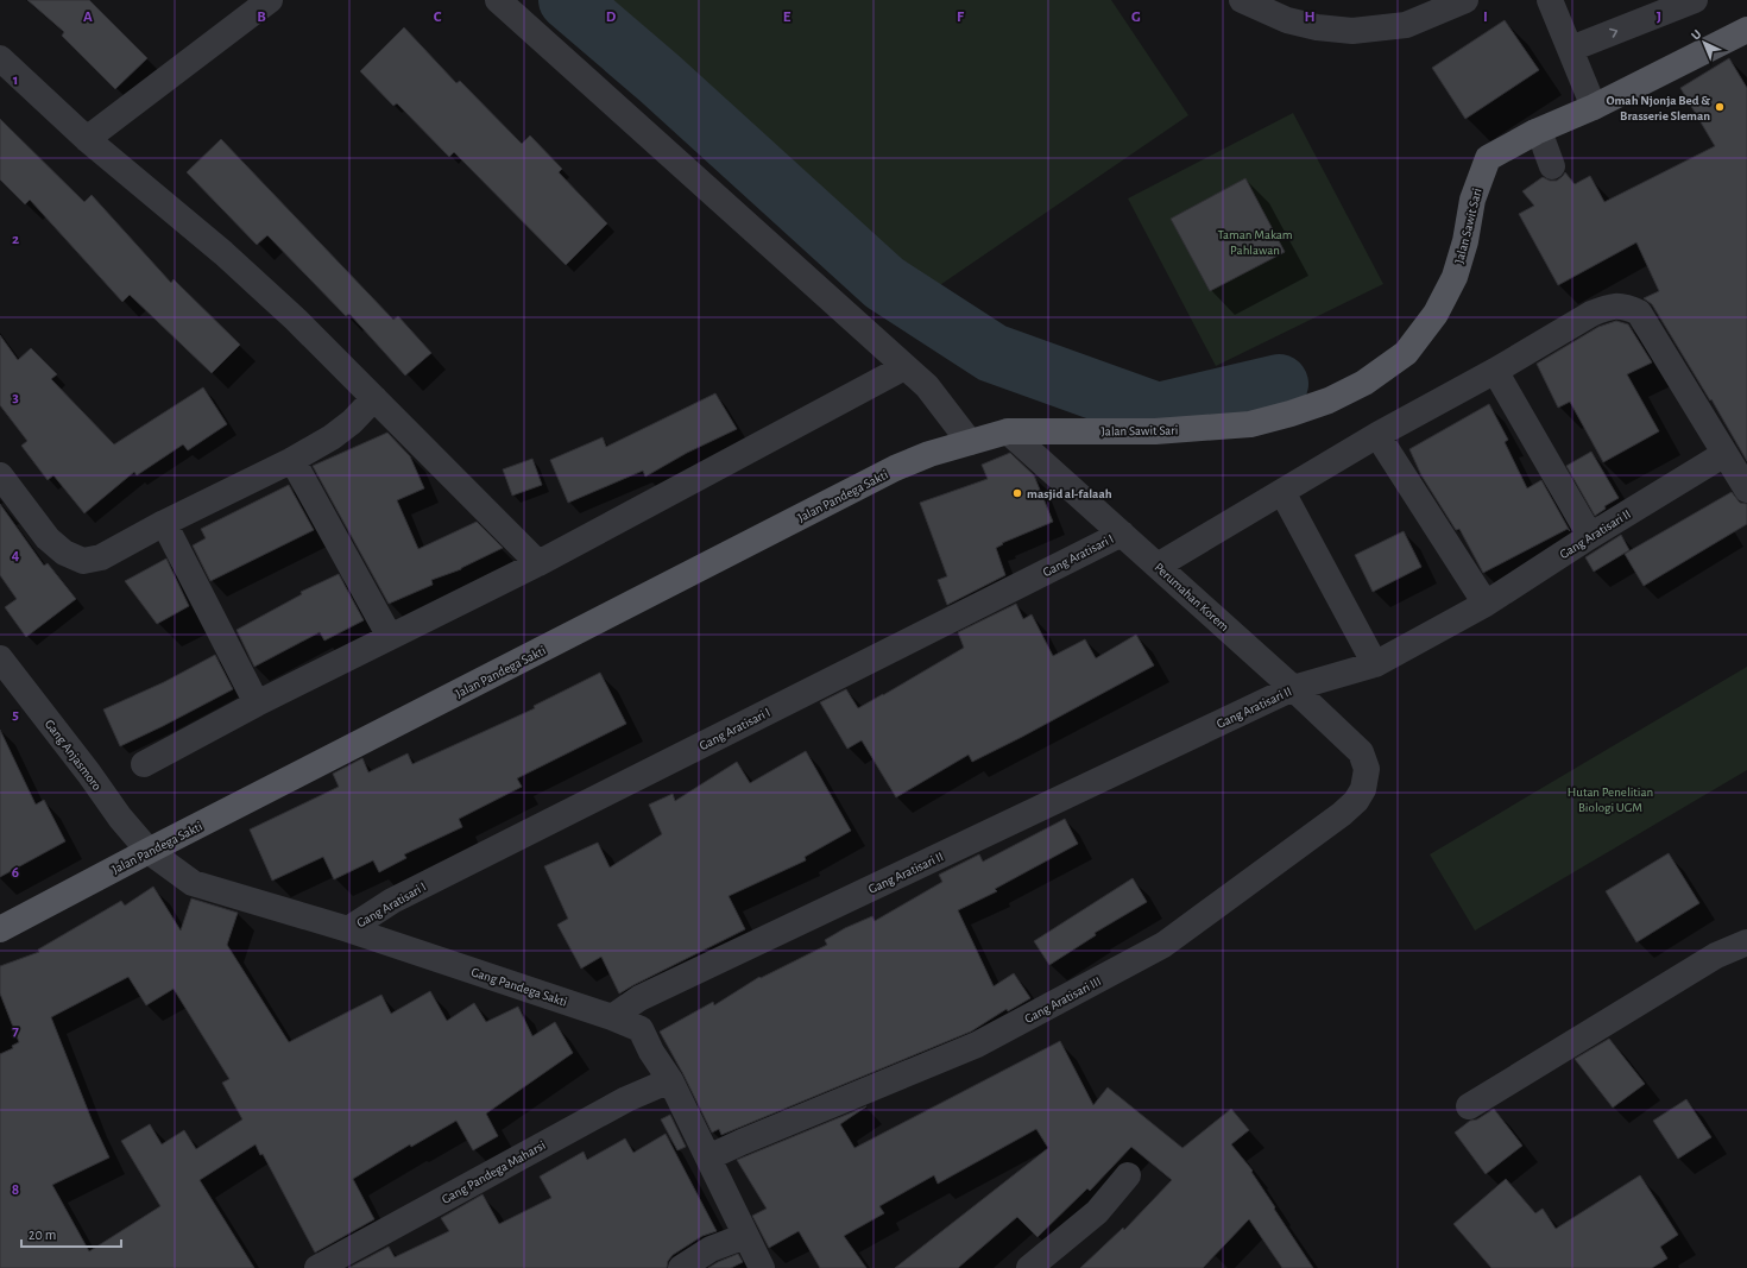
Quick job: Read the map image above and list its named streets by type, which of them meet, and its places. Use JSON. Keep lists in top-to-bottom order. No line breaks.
{"streets":{"main road":["Jalan Sawit Sari","Jalan Pandega Sakti"],"street":["Gang Aratisari II","Gang Aratisari I","Perumahan Korem","Gang Anjasmoro","Gang Pandega Sakti","Gang Aratisari III","Gang Pandega Maharsi"]},"crossings":[["Jalan Sawit Sari","Jalan Pandega Sakti"],["Jalan Sawit Sari","Perumahan Korem"],["Jalan Pandega Sakti","Perumahan Korem"],["Jalan Pandega Sakti","Gang Anjasmoro"],["Jalan Pandega Sakti","Gang Pandega Sakti"],["Gang Aratisari II","Perumahan Korem"],["Gang Aratisari II","Gang Pandega Sakti"],["Gang Aratisari I","Perumahan Korem"],["Gang Aratisari I","Gang Pandega Sakti"],["Perumahan Korem","Gang Aratisari III"],["Gang Anjasmoro","Gang Pandega Sakti"],["Gang Pandega Sakti","Gang Aratisari III"],["Gang Pandega Sakti","Gang Pandega Maharsi"]],"parks":["Taman Makam Pahlawan","Hutan Penelitian Biologi UGM"],"places":["Omah Njonja Bed & Brasserie Sleman","masjid al-falaah"],"scale_bar":"20 m","north":"top left","grid":{"columns":["A","B","C","D","E","F","G","H","I","J"],"rows":["1","2","3","4","5","6","7","8"]}}
